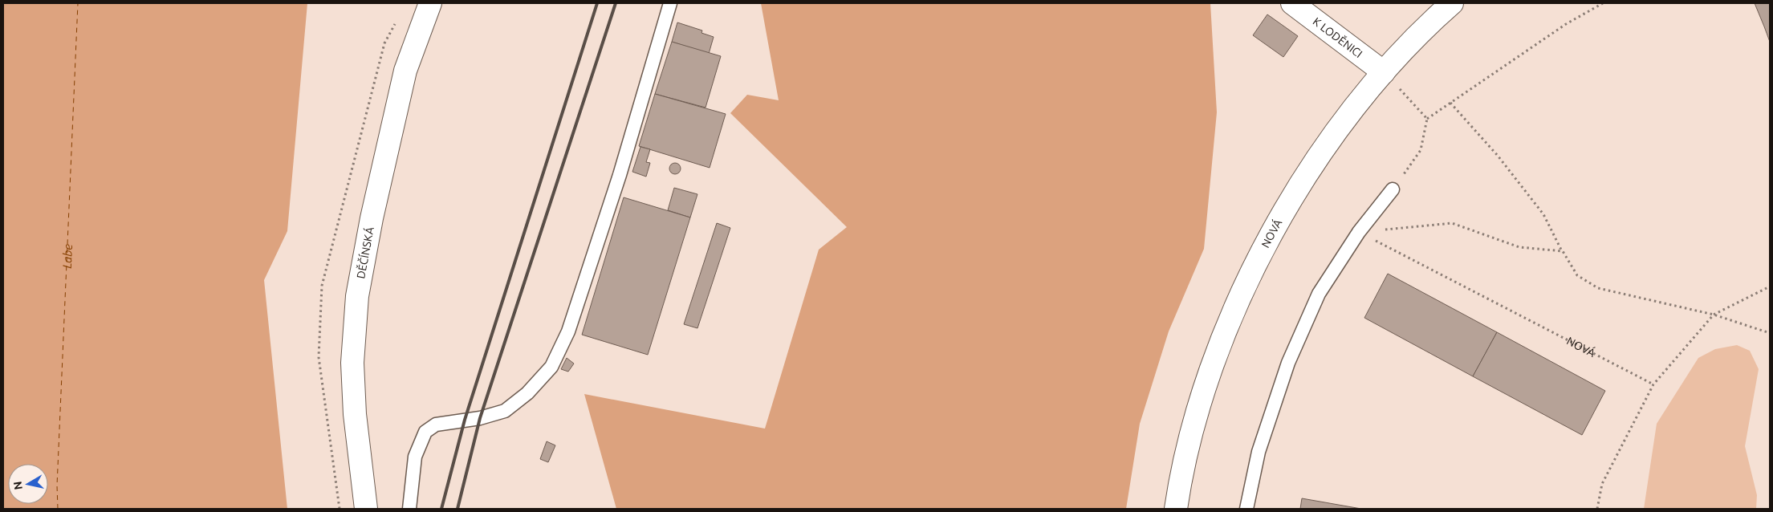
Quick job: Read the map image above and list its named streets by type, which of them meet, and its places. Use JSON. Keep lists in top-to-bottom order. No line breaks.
{"streets":{"street":["K LODĚNICI","NOVÁ","DĚČÍNSKÁ"]},"crossings":[["K LODĚNICI","NOVÁ"]],"water":["Labe"],"north":"left"}
